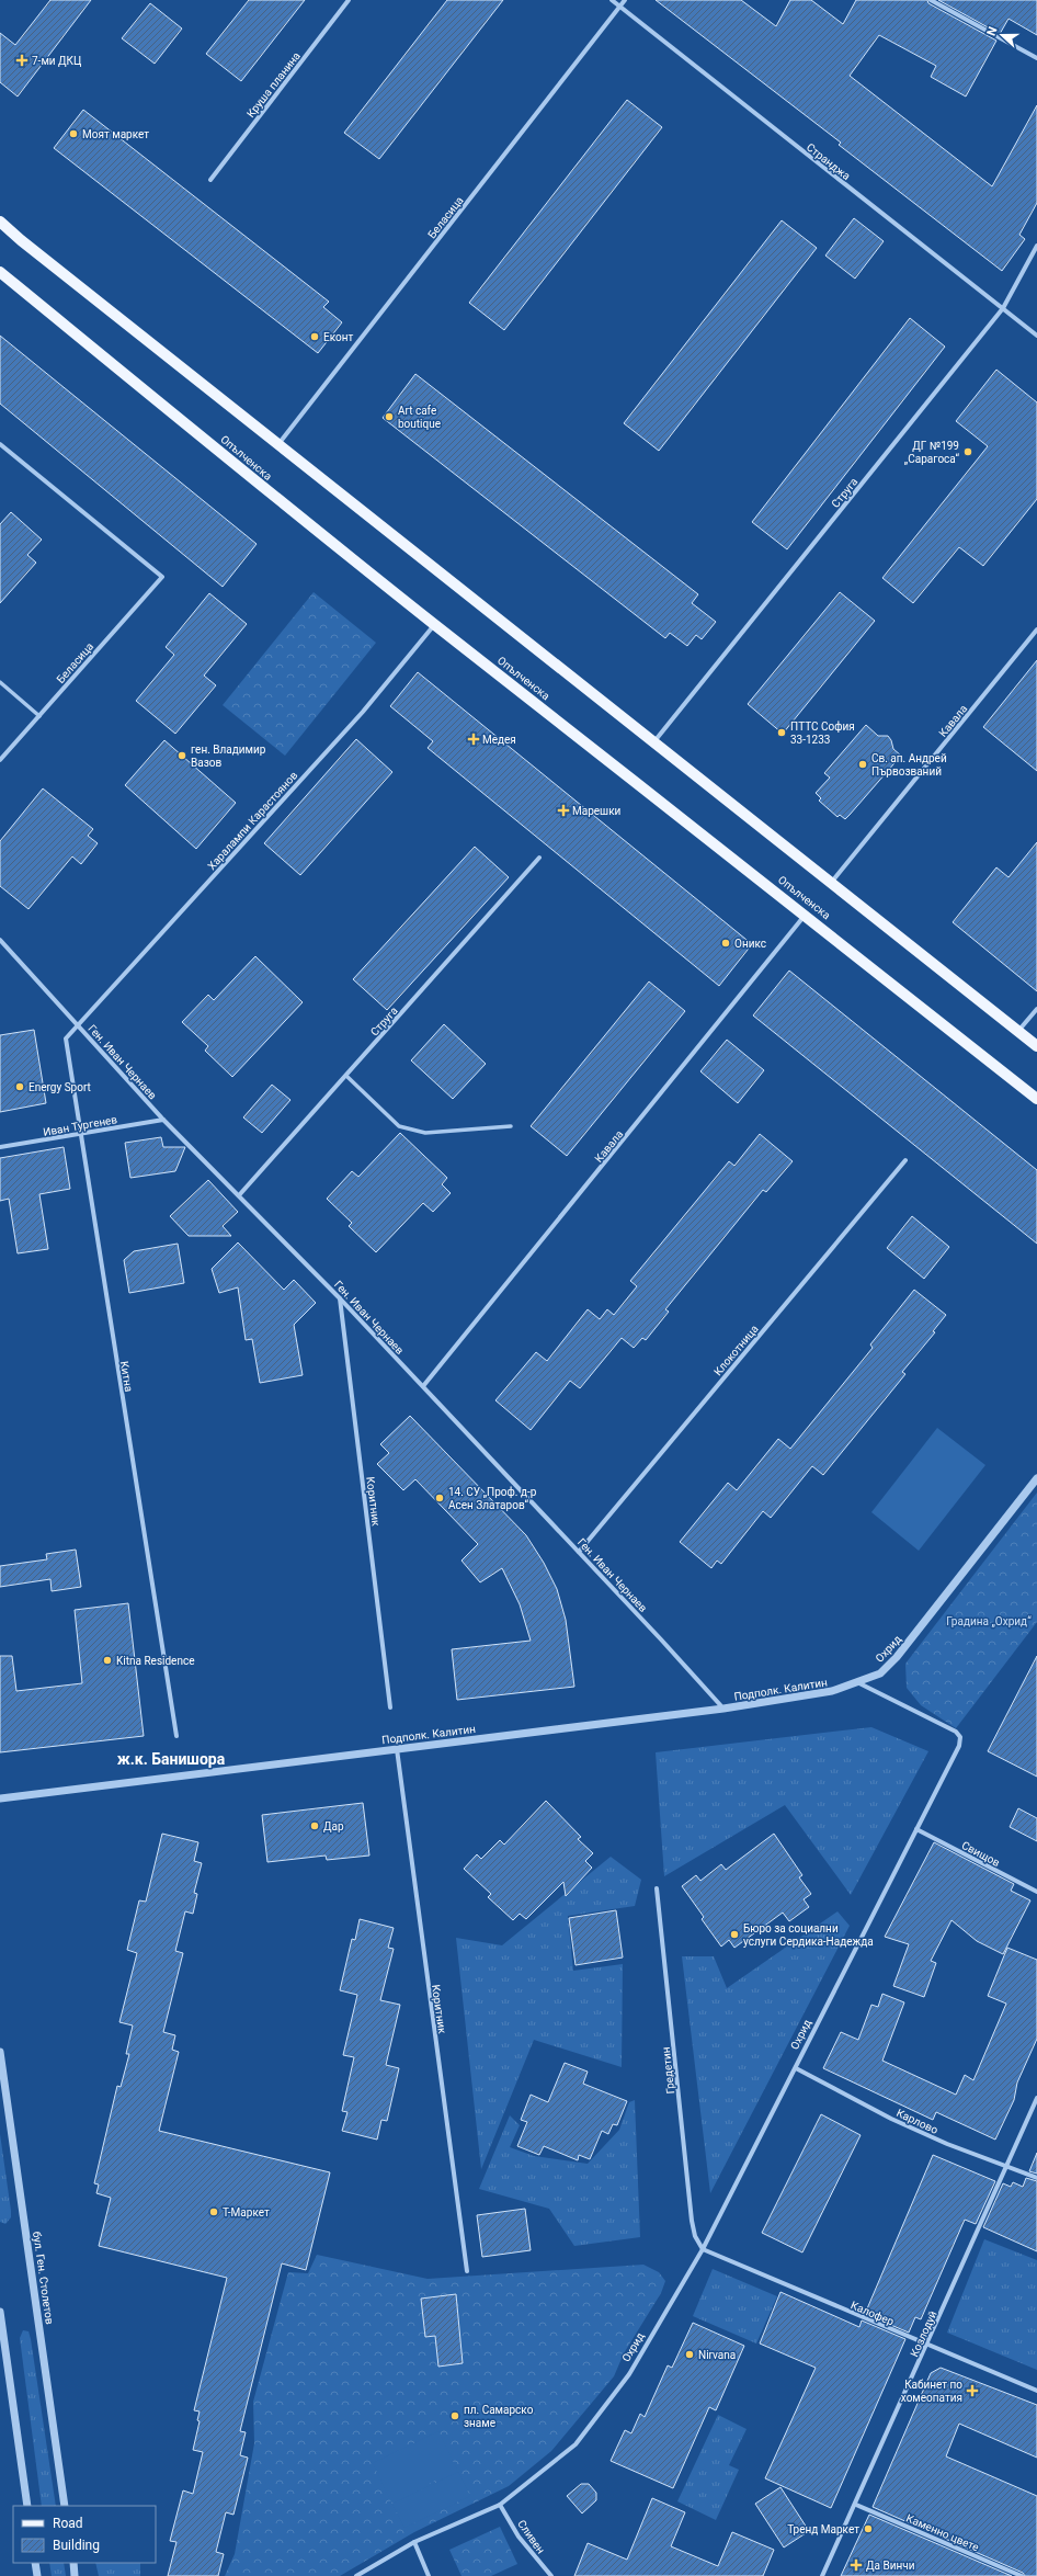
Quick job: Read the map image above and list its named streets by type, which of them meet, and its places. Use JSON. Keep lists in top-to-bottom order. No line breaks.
{"streets":{"main road":["Опълченска"],"street":["Круша планина","Странджа","Беласица","Струга","Кавала","Харалампи Карастоянов","Ген. Иван Чернаев","Иван Тургенев","Клокотница","Китна","Коритник","Охрид","Подполк. Калитин","Свищов","Гредетин","Карлово","бул. Ген. Столетов","Калофер","Козлодуй","Каменно цвете","Сливен"]},"crossings":[["Странджа","Беласица"],["Странджа","Струга"],["Опълченска","Кавала"],["Опълченска","Харалампи Карастоянов"],["Струга","Ген. Иван Чернаев"],["Кавала","Ген. Иван Чернаев"],["Харалампи Карастоянов","Ген. Иван Чернаев"],["Харалампи Карастоянов","Китна"],["Ген. Иван Чернаев","Иван Тургенев"],["Ген. Иван Чернаев","Клокотница"],["Ген. Иван Чернаев","Китна"],["Ген. Иван Чернаев","Коритник"],["Ген. Иван Чернаев","Подполк. Калитин"],["Иван Тургенев","Китна"],["Коритник","Подполк. Калитин"],["Охрид","Подполк. Калитин"],["Охрид","Свищов"],["Охрид","Гредетин"],["Охрид","Карлово"],["Охрид","Калофер"],["Охрид","Сливен"],["Гредетин","Калофер"],["Карлово","Козлодуй"],["Калофер","Козлодуй"],["Козлодуй","Каменно цвете"]],"districts":["ж.к. Банишора"],"parks":["Градина „Охрид“"],"places":{"health":["7-ми ДКЦ","Медея","Марешки","Кабинет по хомеопатия","Да Винчи"],"other":["Моят маркет","Еконт","Art cafe boutique","ДГ №199 „Сарагоса“","ПТТС София 33-1233","ген. Владимир Вазов","Св. ап. Андрей Първозваний","Оникс","Energy Sport","14. СУ „Проф. д-р Асен Златаров“","Kitna Residence","Дар","Бюро за социални услуги Сердика-Надежда","Т-Маркет","Nirvana","пл. Самарско знаме","Тренд Маркет"]},"legend":["Road","Building"],"north":"left"}
